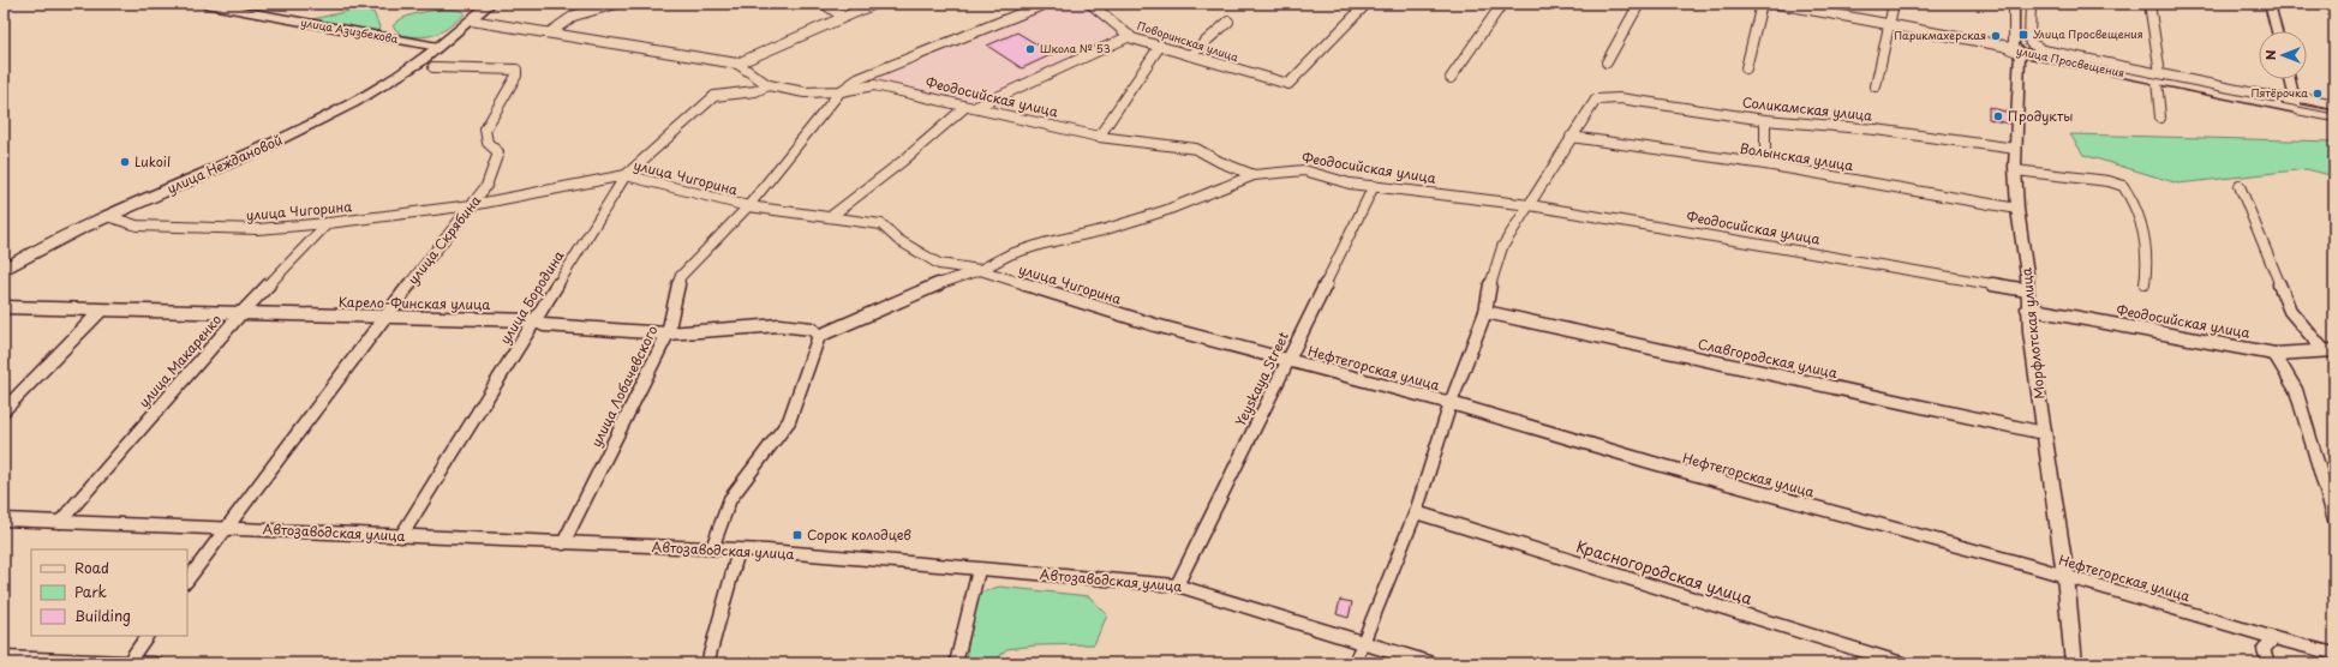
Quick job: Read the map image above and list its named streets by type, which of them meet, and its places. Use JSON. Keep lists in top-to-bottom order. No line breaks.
{"streets":{"highway":["улица Неждановой"],"main road":["улица Азизбекова"],"street":["Поворинская улица","улица Просвещения","Феодосийская улица","Соликамская улица","Волынская улица","улица Чигорина","улица Скрябина","улица Бородина","Карело-Финская улица","Морфлотская улица","Славгородская улица","улица Макаренко","Нефтегорская улица","Yeyskaya Street","улица Лобачевского","Автозаводская улица","Красногородская улица"]},"crossings":[["улица Азизбекова","улица Неждановой"],["улица Просвещения","Морфлотская улица"],["Феодосийская улица","улица Бородина"],["Феодосийская улица","Морфлотская улица"],["Феодосийская улица","Yeyskaya Street"],["Феодосийская улица","улица Лобачевского"],["Соликамская улица","Волынская улица"],["Соликамская улица","Морфлотская улица"],["Волынская улица","Морфлотская улица"],["улица Неждановой","улица Чигорина"],["улица Чигорина","улица Скрябина"],["улица Чигорина","улица Бородина"],["улица Чигорина","улица Макаренко"],["улица Чигорина","Нефтегорская улица"],["улица Чигорина","улица Лобачевского"],["улица Скрябина","Карело-Финская улица"],["улица Скрябина","Автозаводская улица"],["улица Бородина","Карело-Финская улица"],["улица Бородина","Автозаводская улица"],["Карело-Финская улица","улица Макаренко"],["Карело-Финская улица","улица Лобачевского"],["Морфлотская улица","Славгородская улица"],["Морфлотская улица","Нефтегорская улица"],["улица Макаренко","Автозаводская улица"],["Нефтегорская улица","Yeyskaya Street"],["Yeyskaya Street","Автозаводская улица"],["улица Лобачевского","Автозаводская улица"]],"places":{"transit":["Улица Просвещения","Сорок колодцев"],"other":["Парикмахерская","Школа № 53","Пятёрочка","Продукты","Lukoil"]},"legend":["Road","Park","Building"],"north":"left"}
